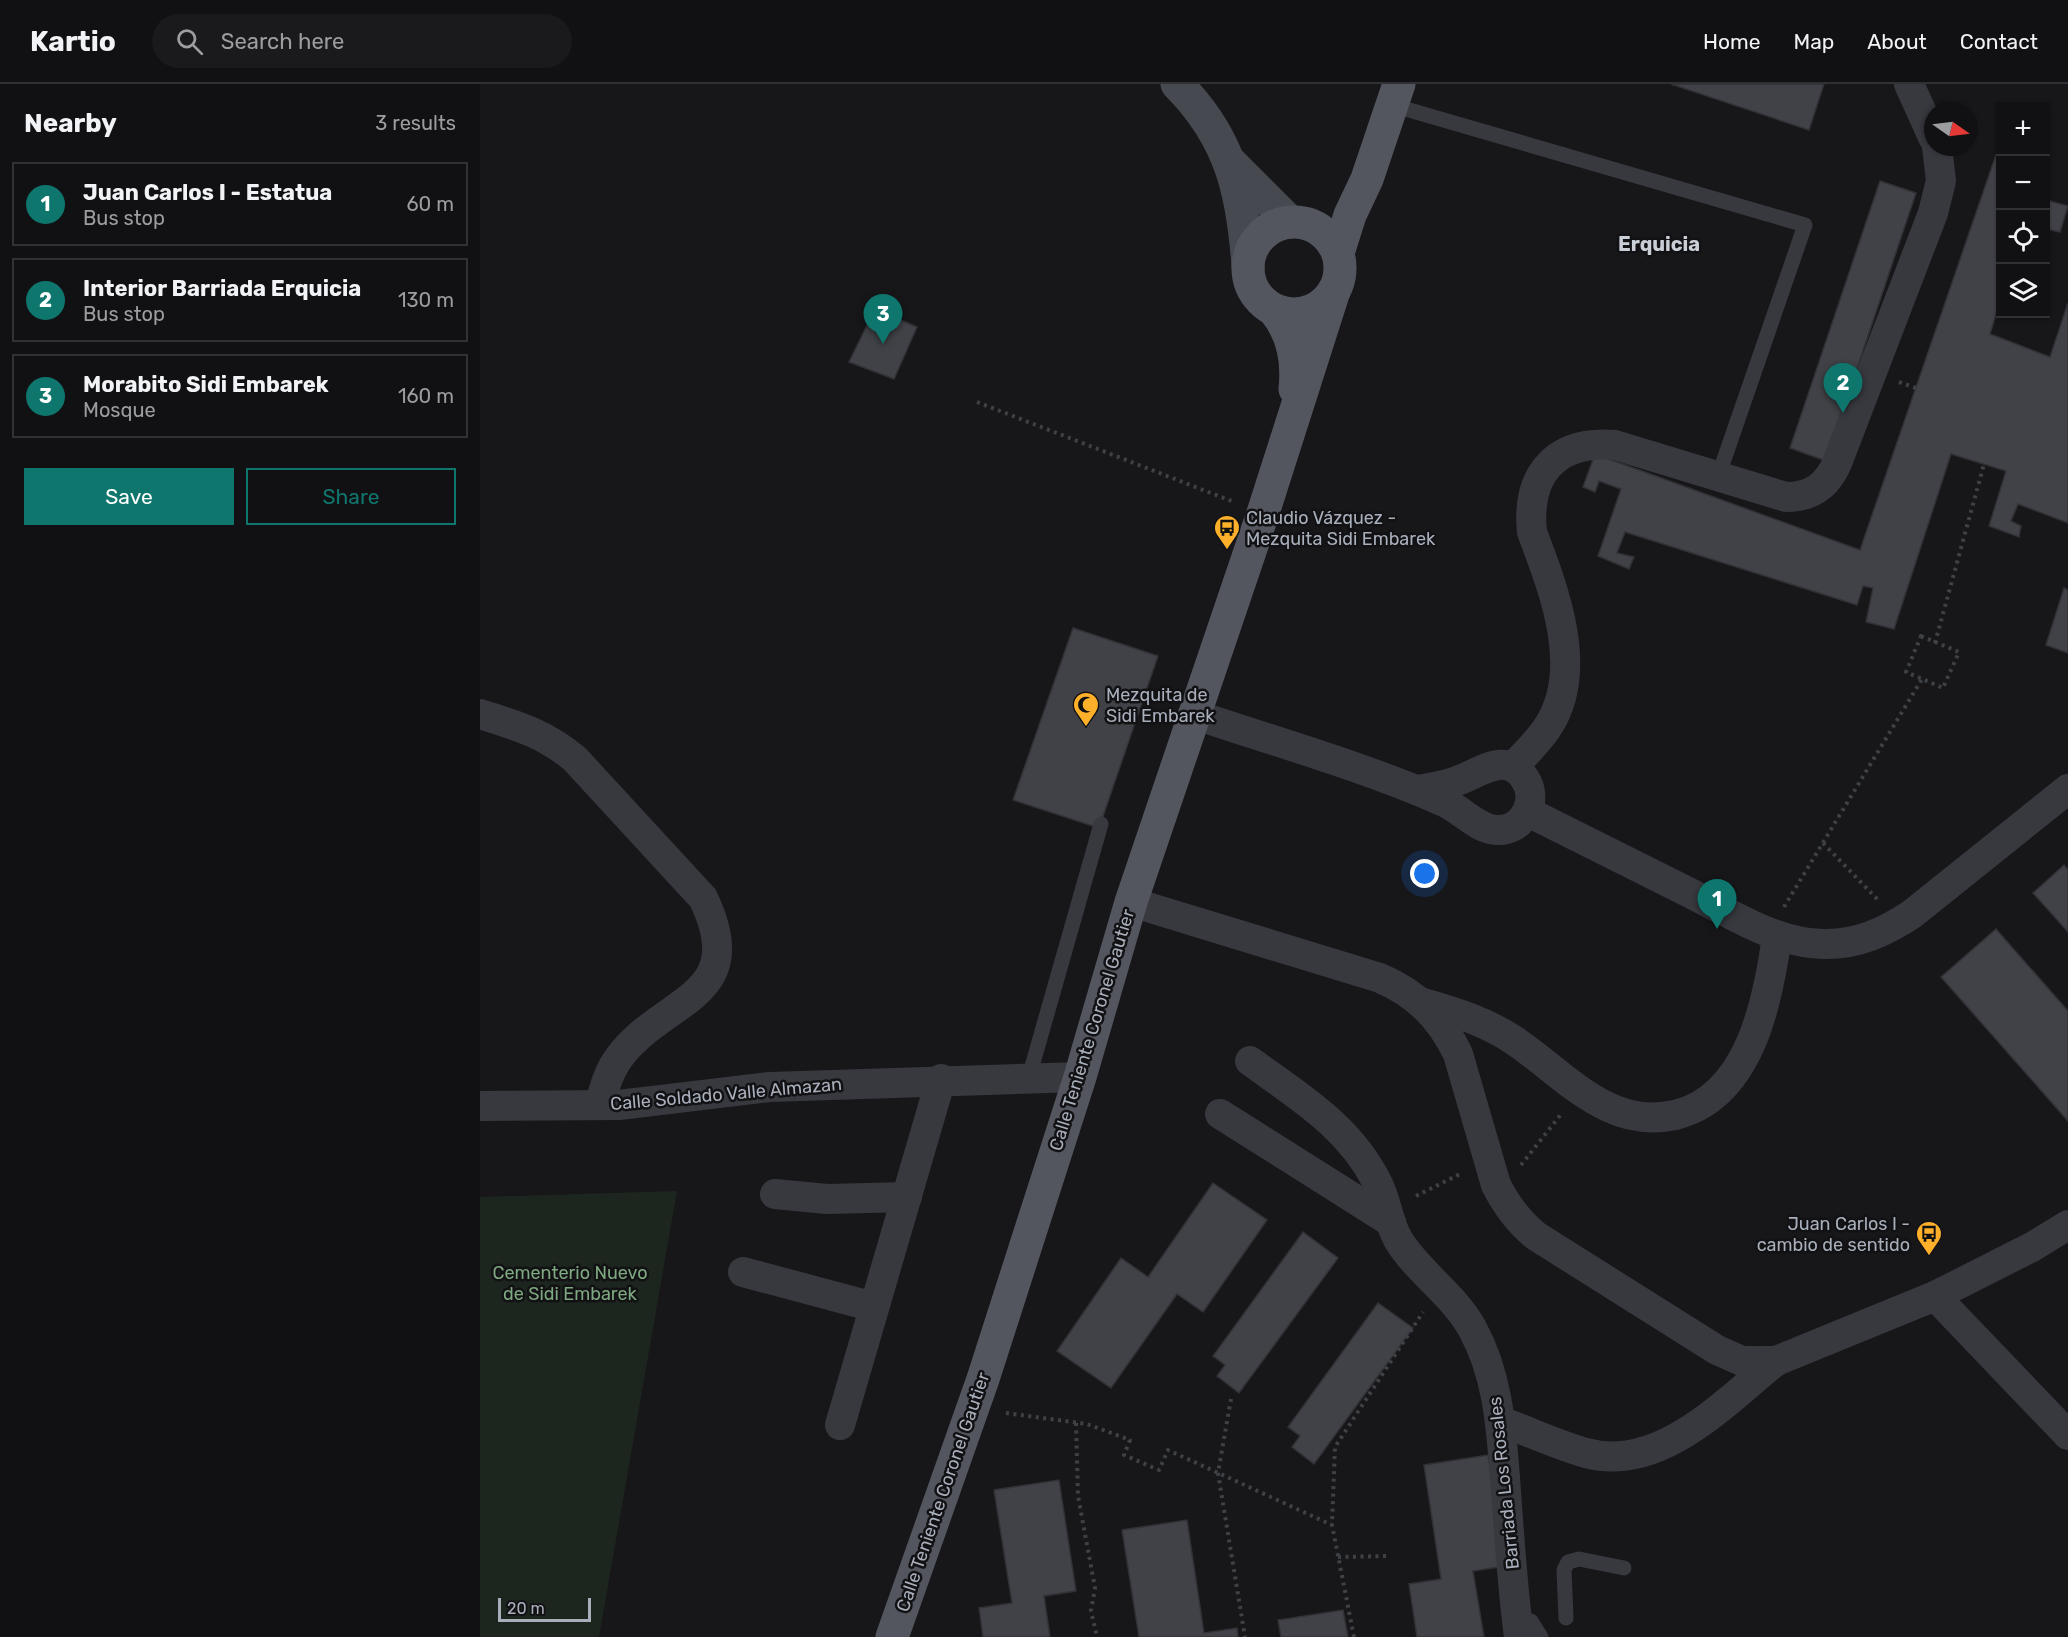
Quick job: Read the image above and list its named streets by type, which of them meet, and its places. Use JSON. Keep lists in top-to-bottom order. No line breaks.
{"streets":{"main road":["Calle Teniente Coronel Gautier"],"street":["Calle Soldado Valle Almazan","Barriada Los Rosales"]},"crossings":[["Calle Teniente Coronel Gautier","Calle Soldado Valle Almazan"]],"districts":["Erquicia"],"parks":["Cementerio Nuevo de Sidi Embarek"],"places":{"bus stop":["Claudio Vázquez - Mezquita Sidi Embarek","Juan Carlos I - cambio de sentido"],"mosque":["Mezquita de Sidi Embarek"]},"scale_bar":"20 m","north":"right","page":{"header":"Kartio","search":"Search here","nav":["Home","Map","About","Contact"],"heading":["Nearby","3 results"],"map_buttons":["+","−"],"list":[{"mark":"1","name":"Juan Carlos I - Estatua","note":"Bus stop","value":"60 m"},{"mark":"2","name":"Interior Barriada Erquicia","note":"Bus stop","value":"130 m"},{"mark":"3","name":"Morabito Sidi Embarek","note":"Mosque","value":"160 m"}],"pins":["3","2","1"],"buttons":["Save","Share"],"scale":"20 m"}}
